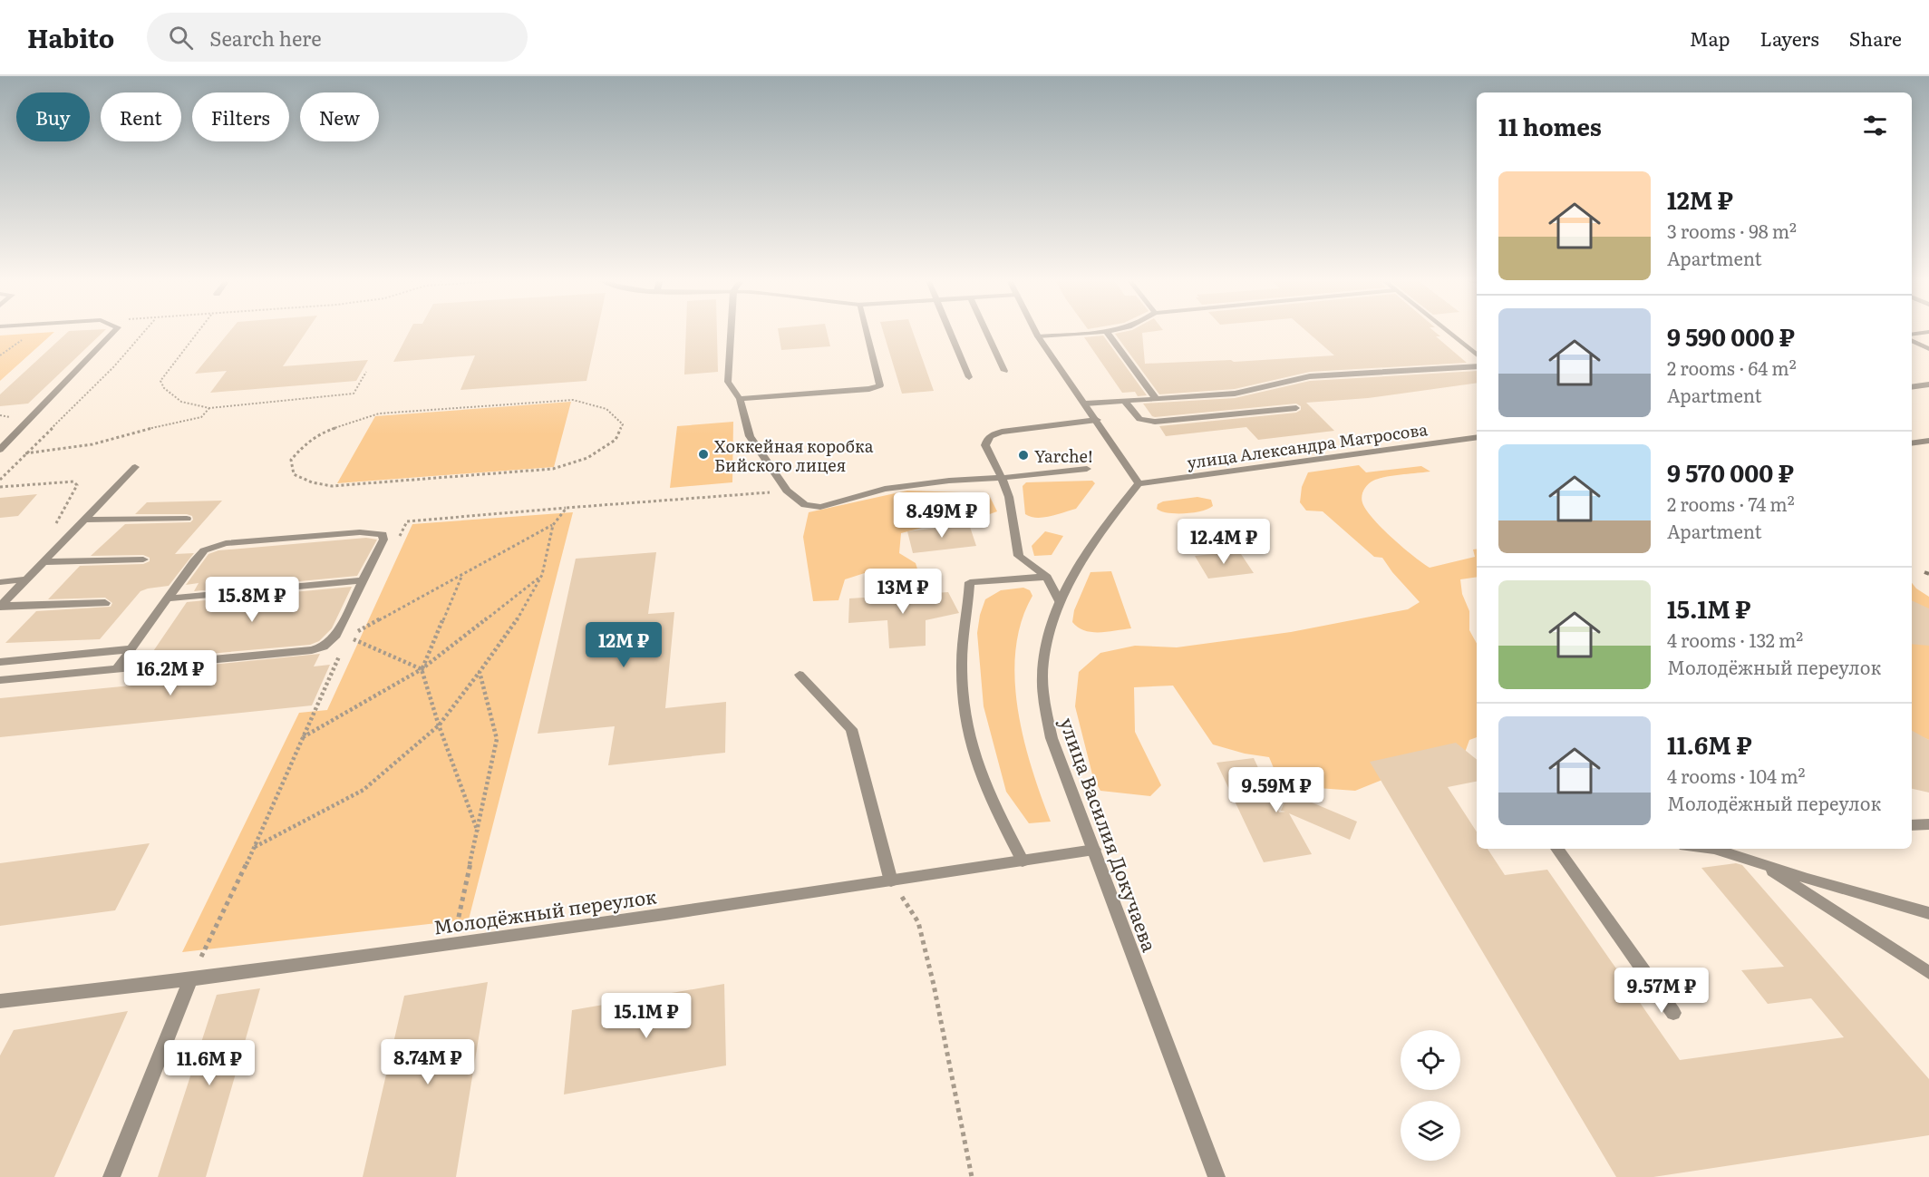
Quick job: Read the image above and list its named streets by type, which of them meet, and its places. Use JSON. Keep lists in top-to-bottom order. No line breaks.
{"streets":{"street":["улица Александра Матросова","улица Василия Докучаева","Молодёжный переулок"]},"crossings":[["улица Александра Матросова","улица Василия Докучаева"],["улица Василия Докучаева","Молодёжный переулок"]],"places":["Хоккейная коробка Бийского лицея","Yarche!"],"page":{"header":"Habito","search":"Search here","nav":["Map","Layers","Share"],"chip":["Buy","Rent","Filters","New"],"heading":"11 homes","list":[{"name":"12M ₽","note":"3 rooms · 98 m² · Apartment"},{"name":"9 590 000 ₽","note":"2 rooms · 64 m² · Apartment"},{"name":"9 570 000 ₽","note":"2 rooms · 74 m² · Apartment"},{"name":"15.1M ₽","note":"4 rooms · 132 m² · Молодёжный переулок"},{"name":"11.6M ₽","note":"4 rooms · 104 m² · Молодёжный переулок"}],"price":["8.49M ₽","12.4M ₽","13M ₽","15.8M ₽","12M ₽","16.2M ₽","9.59M ₽","9.57M ₽","15.1M ₽","8.74M ₽","11.6M ₽"]}}
